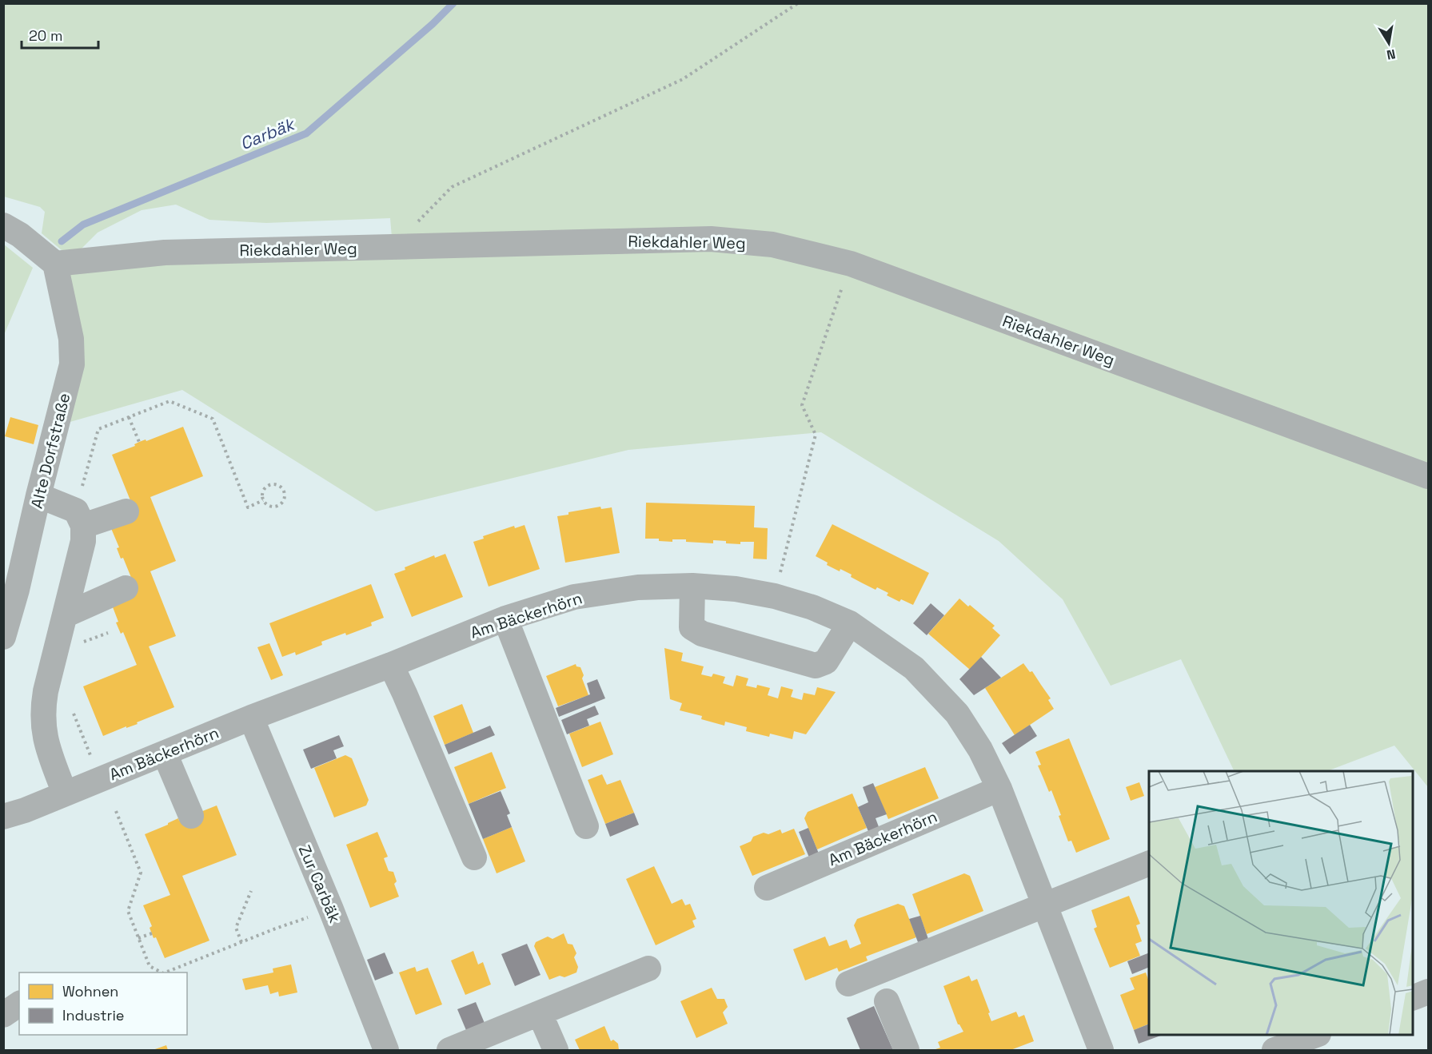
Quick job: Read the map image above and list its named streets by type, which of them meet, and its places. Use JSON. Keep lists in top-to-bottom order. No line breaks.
{"streets":{"street":["Riekdahler Weg","Alte Dorfstraße","Am Bäckerhörn","Zur Carbäk"]},"crossings":[["Riekdahler Weg","Alte Dorfstraße"],["Am Bäckerhörn","Zur Carbäk"]],"water":["Carbäk"],"legend":["Wohnen","Industrie"],"scale_bar":"20 m","north":"bottom"}
